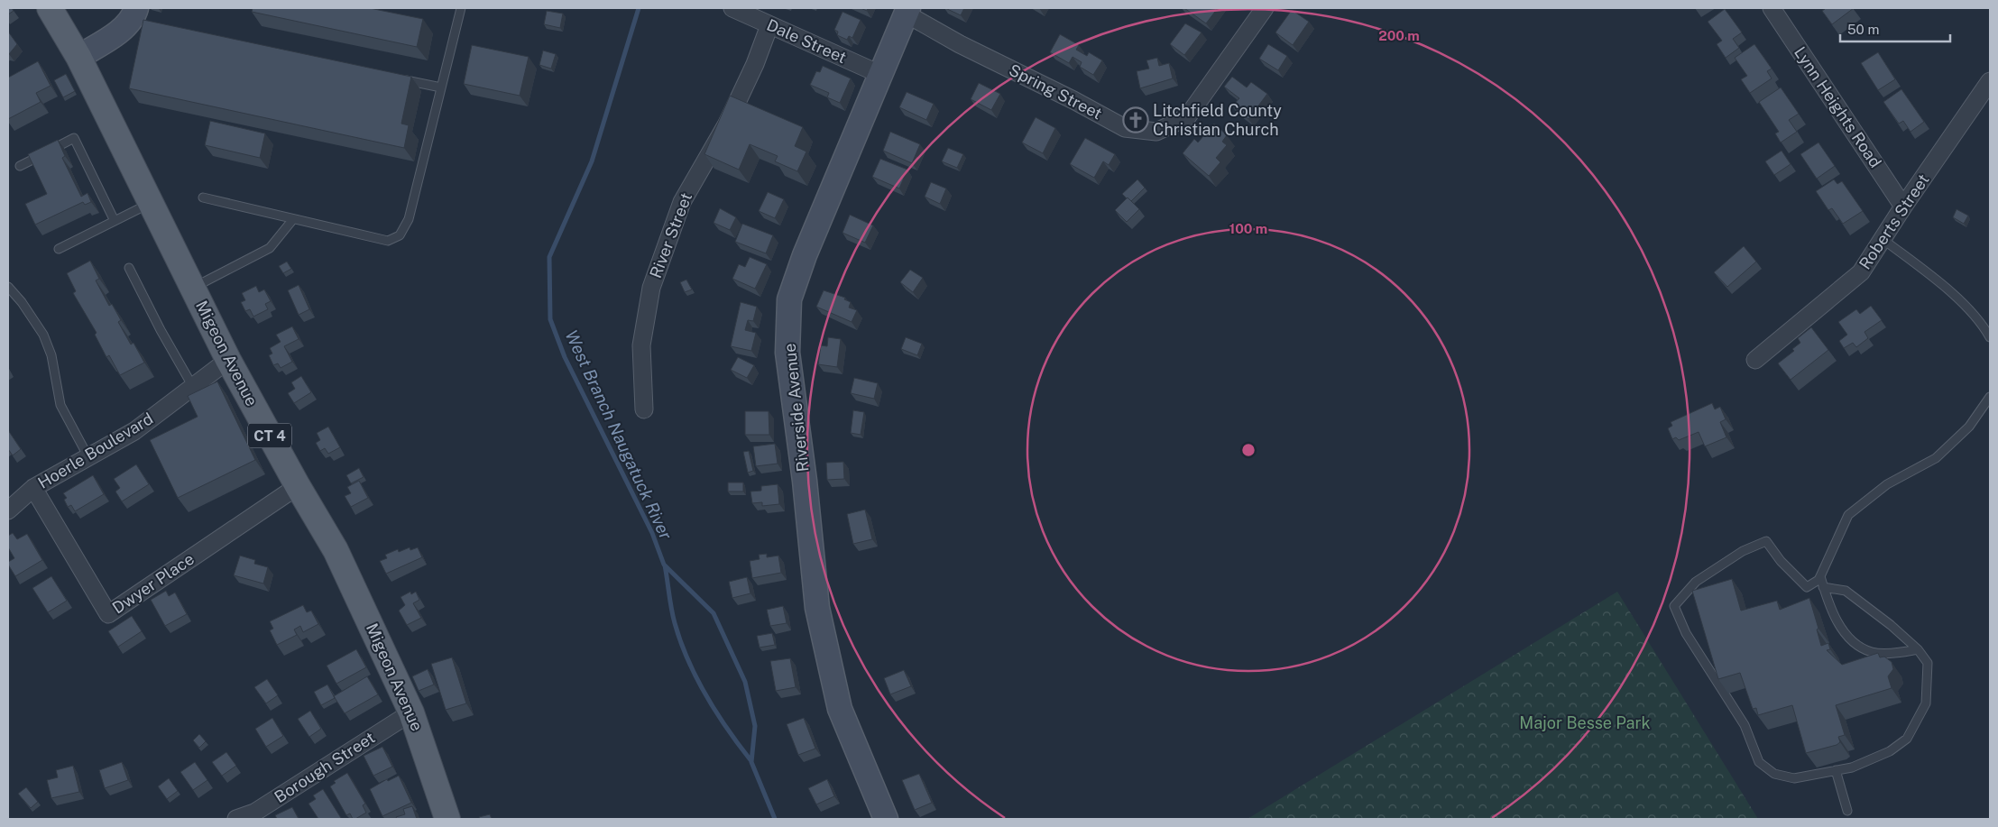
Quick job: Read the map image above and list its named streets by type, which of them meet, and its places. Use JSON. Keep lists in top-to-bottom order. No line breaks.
{"streets":{"main road":["Migeon Avenue","CT 4"],"street":["Dale Street","Spring Street","Lynn Heights Road","Roberts Street","River Street","Riverside Avenue","Hoerle Boulevard","Dwyer Place","Borough Street"]},"crossings":[["Dale Street","River Street"],["Dale Street","Riverside Avenue"],["Spring Street","Riverside Avenue"],["Lynn Heights Road","Roberts Street"],["Migeon Avenue","CT 4"],["Migeon Avenue","Hoerle Boulevard"],["Migeon Avenue","Dwyer Place"],["Migeon Avenue","Borough Street"],["Hoerle Boulevard","Dwyer Place"]],"water":["West Branch Naugatuck River"],"parks":["Major Besse Park"],"places":{"church":["Litchfield County Christian Church"]},"scale_bar":"50 m","rings":["200 m","100 m"]}
